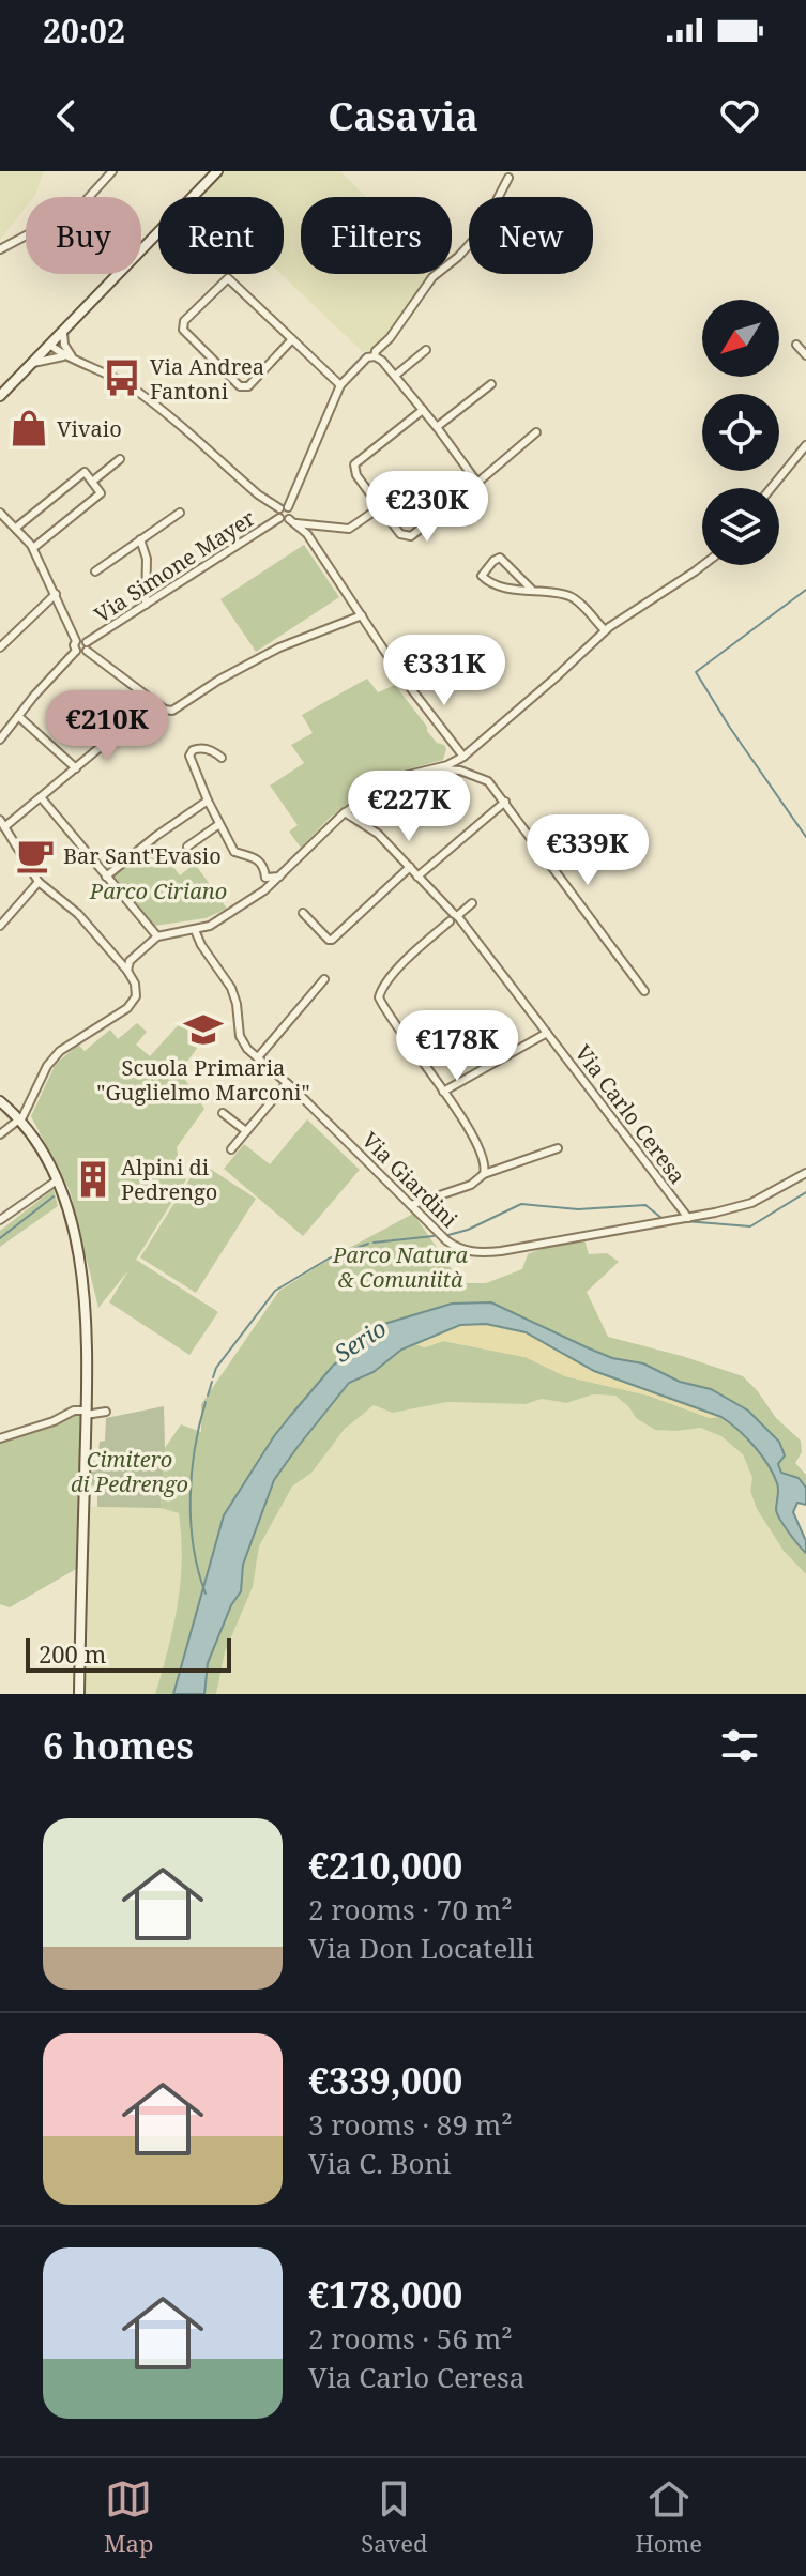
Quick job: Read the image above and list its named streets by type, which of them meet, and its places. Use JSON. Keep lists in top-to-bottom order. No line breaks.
{"streets":{"street":["Via Simone Mayer","Via Carlo Ceresa","Via Giardini"]},"crossings":[["Via Carlo Ceresa","Via Giardini"]],"water":["Serio"],"parks":["Parco Ciriano","Parco Natura & Comuniità","Cimitero di Pedrengo"],"places":{"bus stop":["Via Andrea Fantoni"],"shop":["Vivaio"],"cafe":["Bar Sant'Evasio"],"school or university":["Scuola Primaria \"Guglielmo Marconi\""],"building":["Alpini di Pedrengo"]},"scale_bar":"200 m","north":"bottom left","page":{"status":"20:02","header":"Casavia","chip":["Buy","Rent","Filters","New"],"price":["€230K","€331K","€210K","€227K","€339K","€178K"],"scale":"200 m","heading":"6 homes","list":[{"name":"€210,000","note":"2 rooms · 70 m² · Via Don Locatelli"},{"name":"€339,000","note":"3 rooms · 89 m² · Via C. Boni"},{"name":"€178,000","note":"2 rooms · 56 m² · Via Carlo Ceresa"}],"tabs":["Map","Saved","Home"]}}
